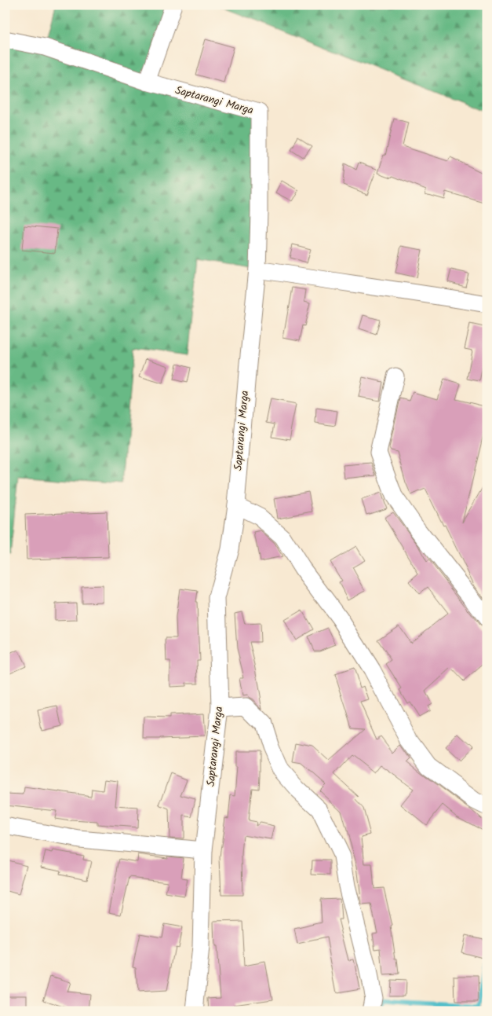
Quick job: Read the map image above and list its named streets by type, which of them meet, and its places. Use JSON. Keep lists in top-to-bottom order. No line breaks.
{"streets":{"street":["Saptarangi Marga"]}}
